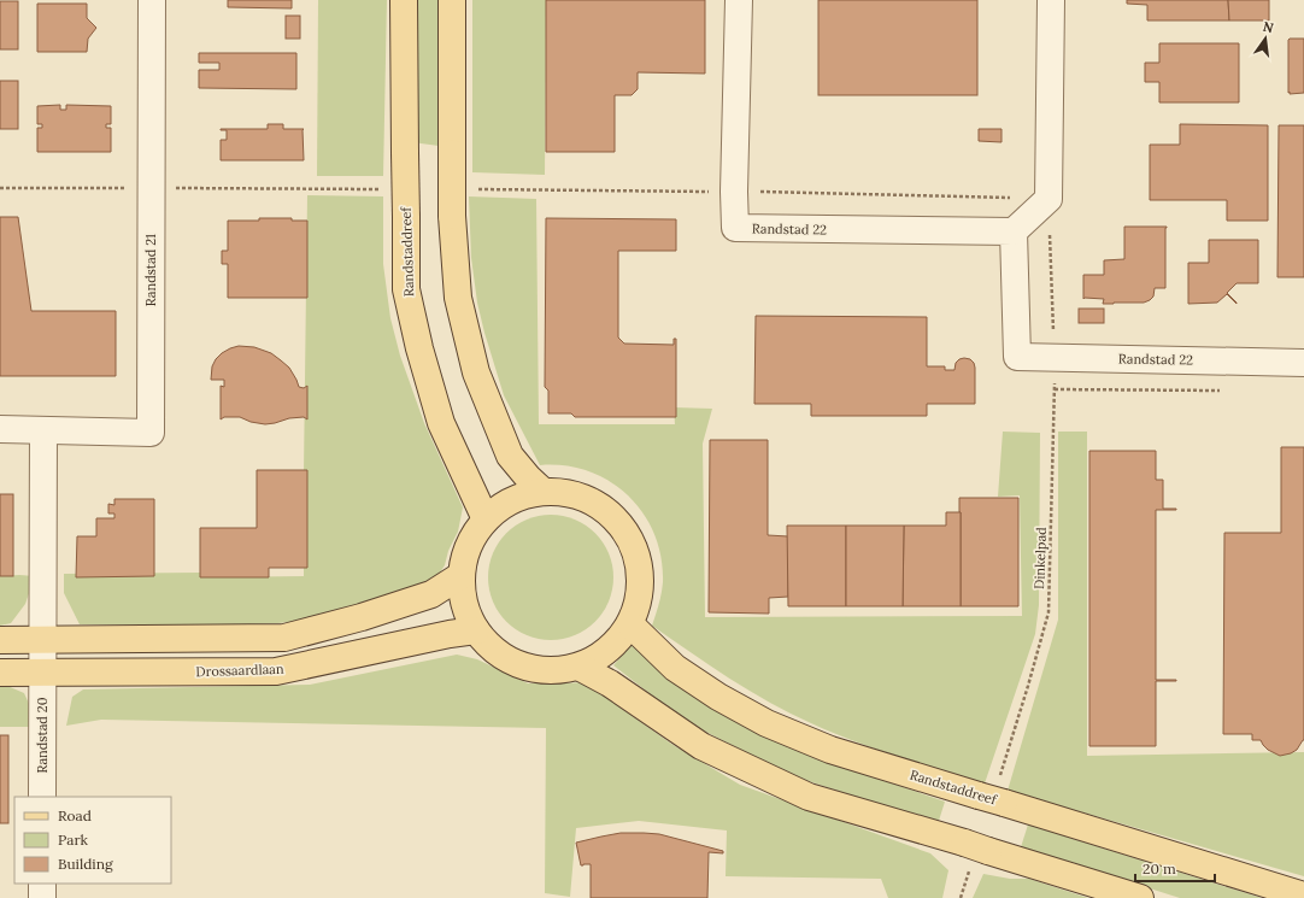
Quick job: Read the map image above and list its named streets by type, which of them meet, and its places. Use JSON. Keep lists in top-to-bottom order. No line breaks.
{"streets":{"main road":["Randstaddreef","Drossaardlaan"],"street":["Randstad 22","Randstad 21","Randstad 20"],"path":["Dinkelpad"]},"crossings":[["Randstad 22","Dinkelpad"],["Drossaardlaan","Randstad 20"]],"legend":["Road","Park","Building"],"scale_bar":"20 m","north":"top"}
